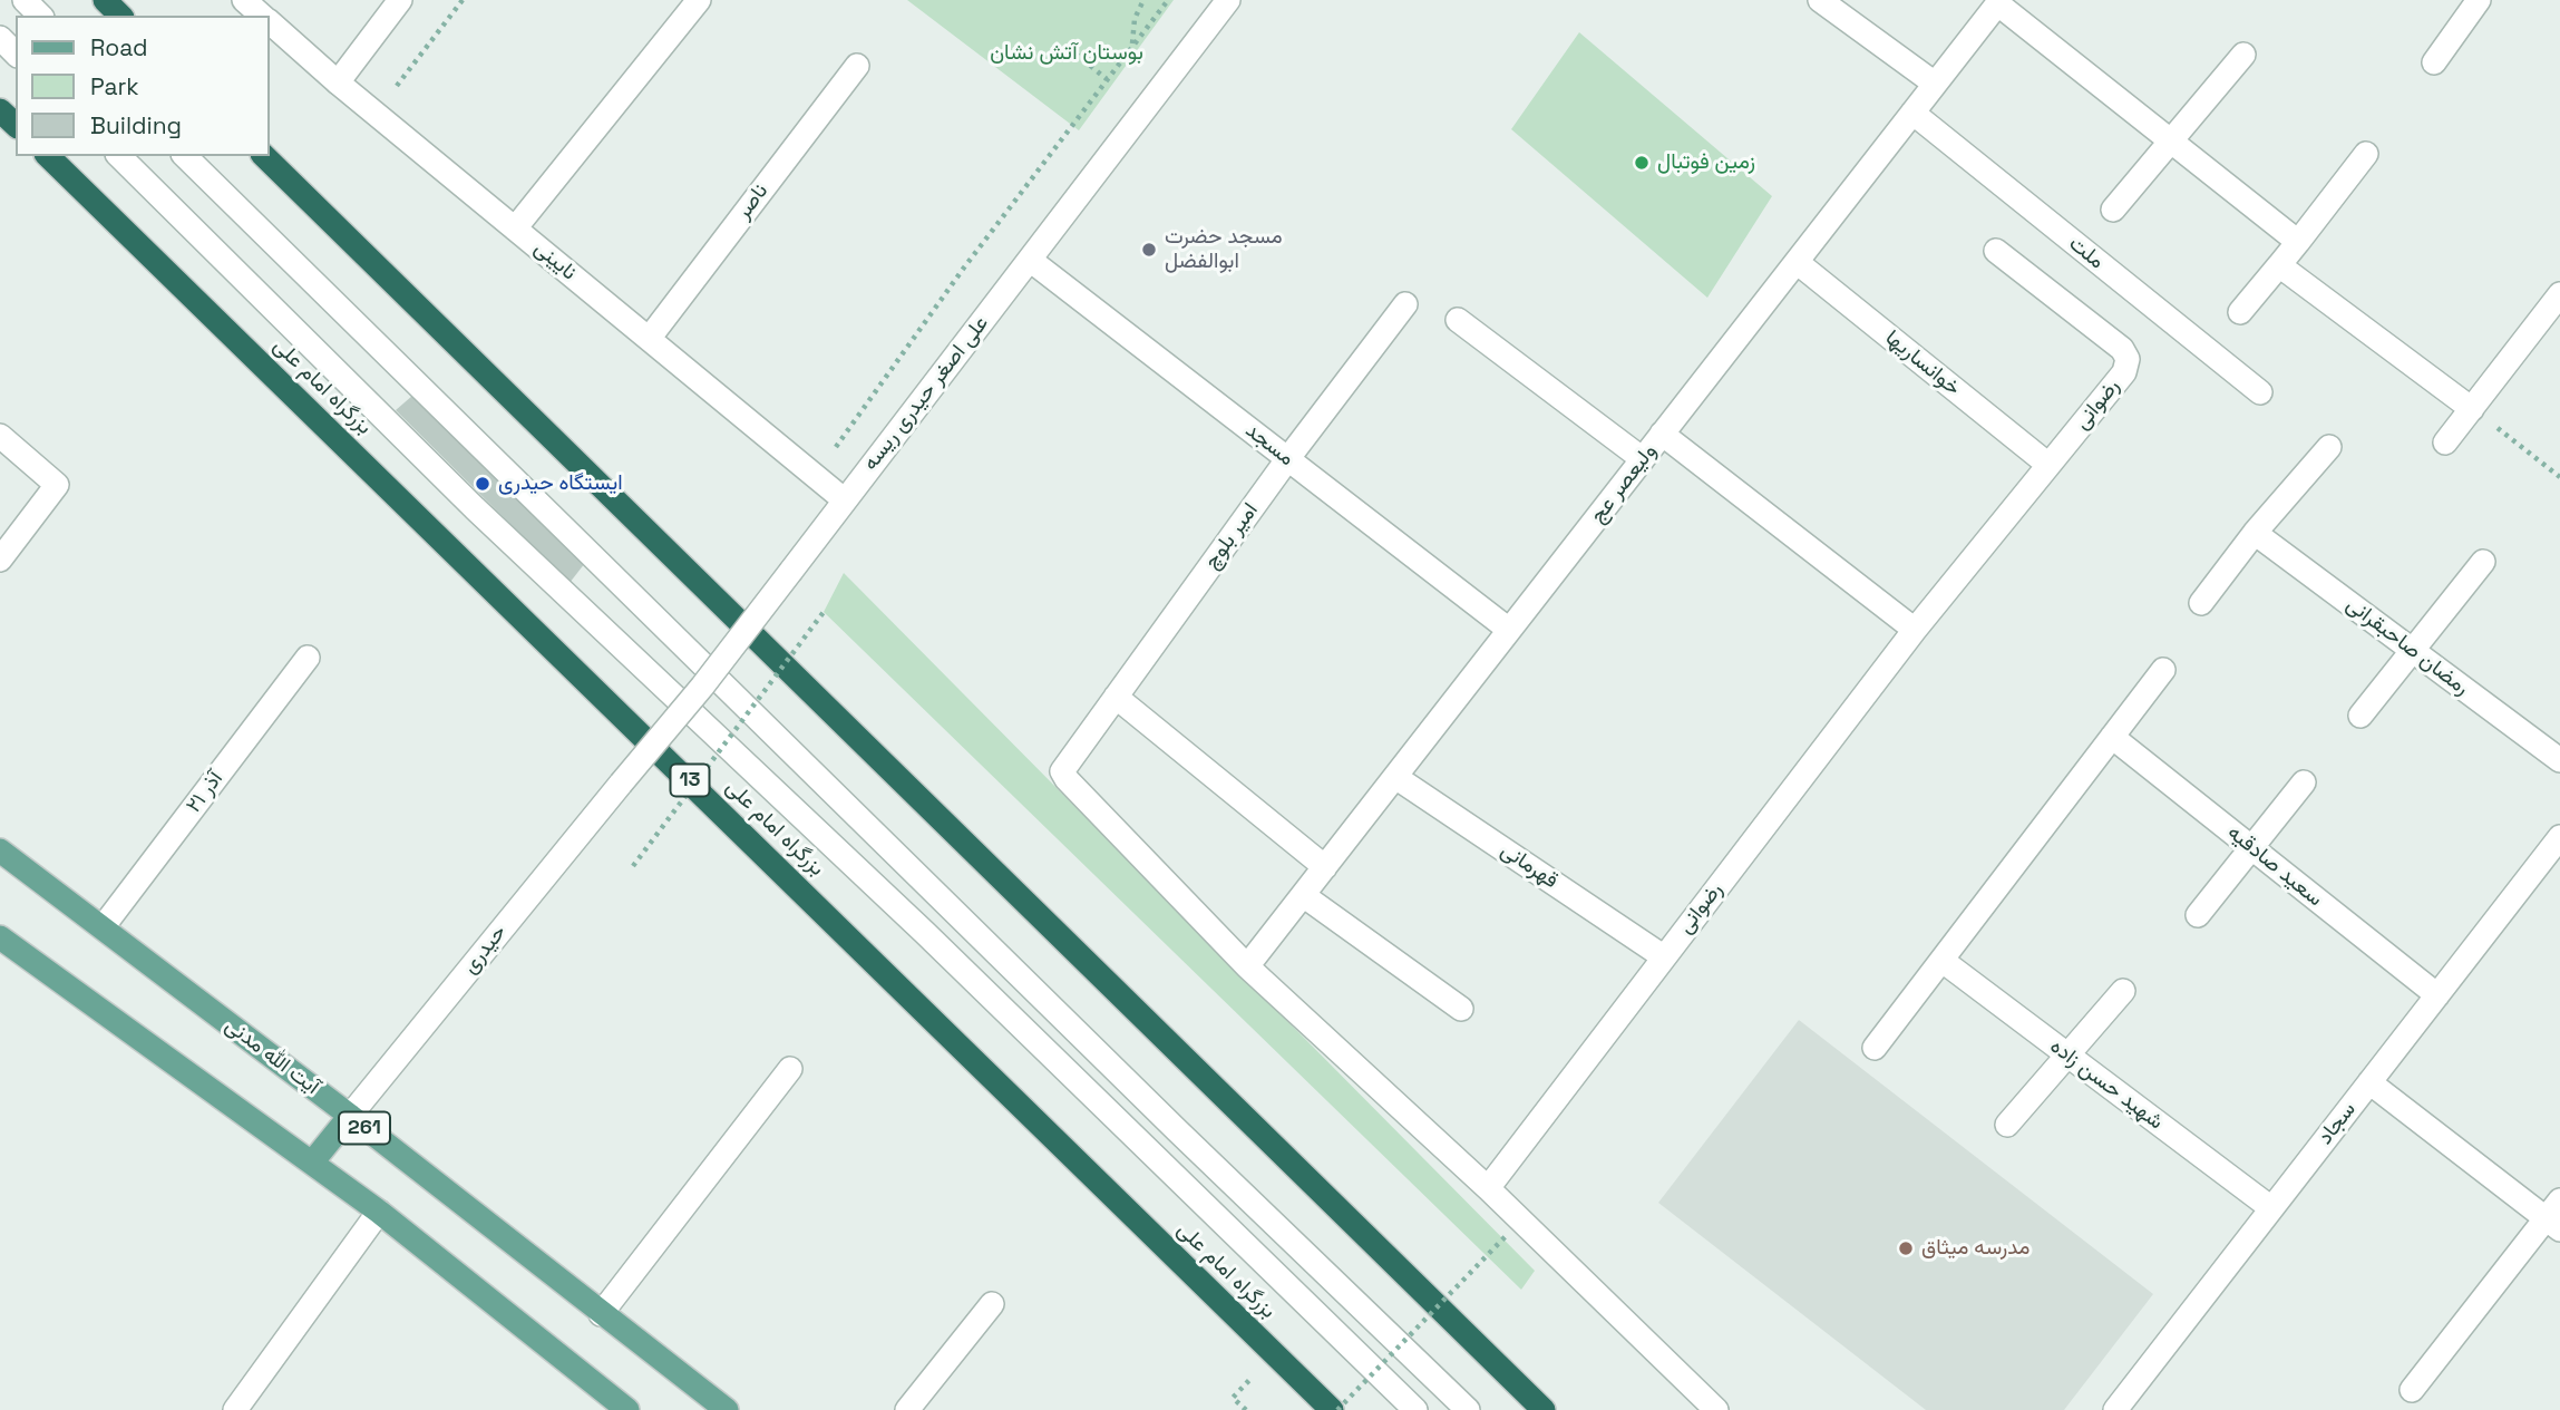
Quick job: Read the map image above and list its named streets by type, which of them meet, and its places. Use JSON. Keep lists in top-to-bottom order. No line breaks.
{"streets":{"highway":["بزرگراه امام علی","13"],"main road":["آیت الله مدنی","261"],"street":["ناصر","ملت","نایینی","خوانساریها","علی اصغر حیدری ریسه","رضوانی","مسجد","ولیعصر عج","امیر بلوچ","رمضان صاحبقرانی","آذر ۲۱","قهرمانی","سعید صادقیه","حیدری","شهید حسن زاده","سجاد"]},"crossings":[["ناصر","نایینی"],["ملت","ولیعصر عج"],["نایینی","علی اصغر حیدری ریسه"],["خوانساریها","رضوانی"],["خوانساریها","ولیعصر عج"],["علی اصغر حیدری ریسه","مسجد"],["علی اصغر حیدری ریسه","حیدری"],["رضوانی","قهرمانی"],["مسجد","ولیعصر عج"],["مسجد","امیر بلوچ"],["ولیعصر عج","امیر بلوچ"],["ولیعصر عج","قهرمانی"],["آذر ۲۱","آیت الله مدنی"],["سعید صادقیه","سجاد"],["حیدری","آیت الله مدنی"],["شهید حسن زاده","سجاد"]],"parks":["بوستان آتش نشان"],"places":["زمین فوتبال","مسجد حضرت ابوالفضل","ایستگاه حیدری","مدرسه میثاق"],"legend":["Road","Park","Building"]}
